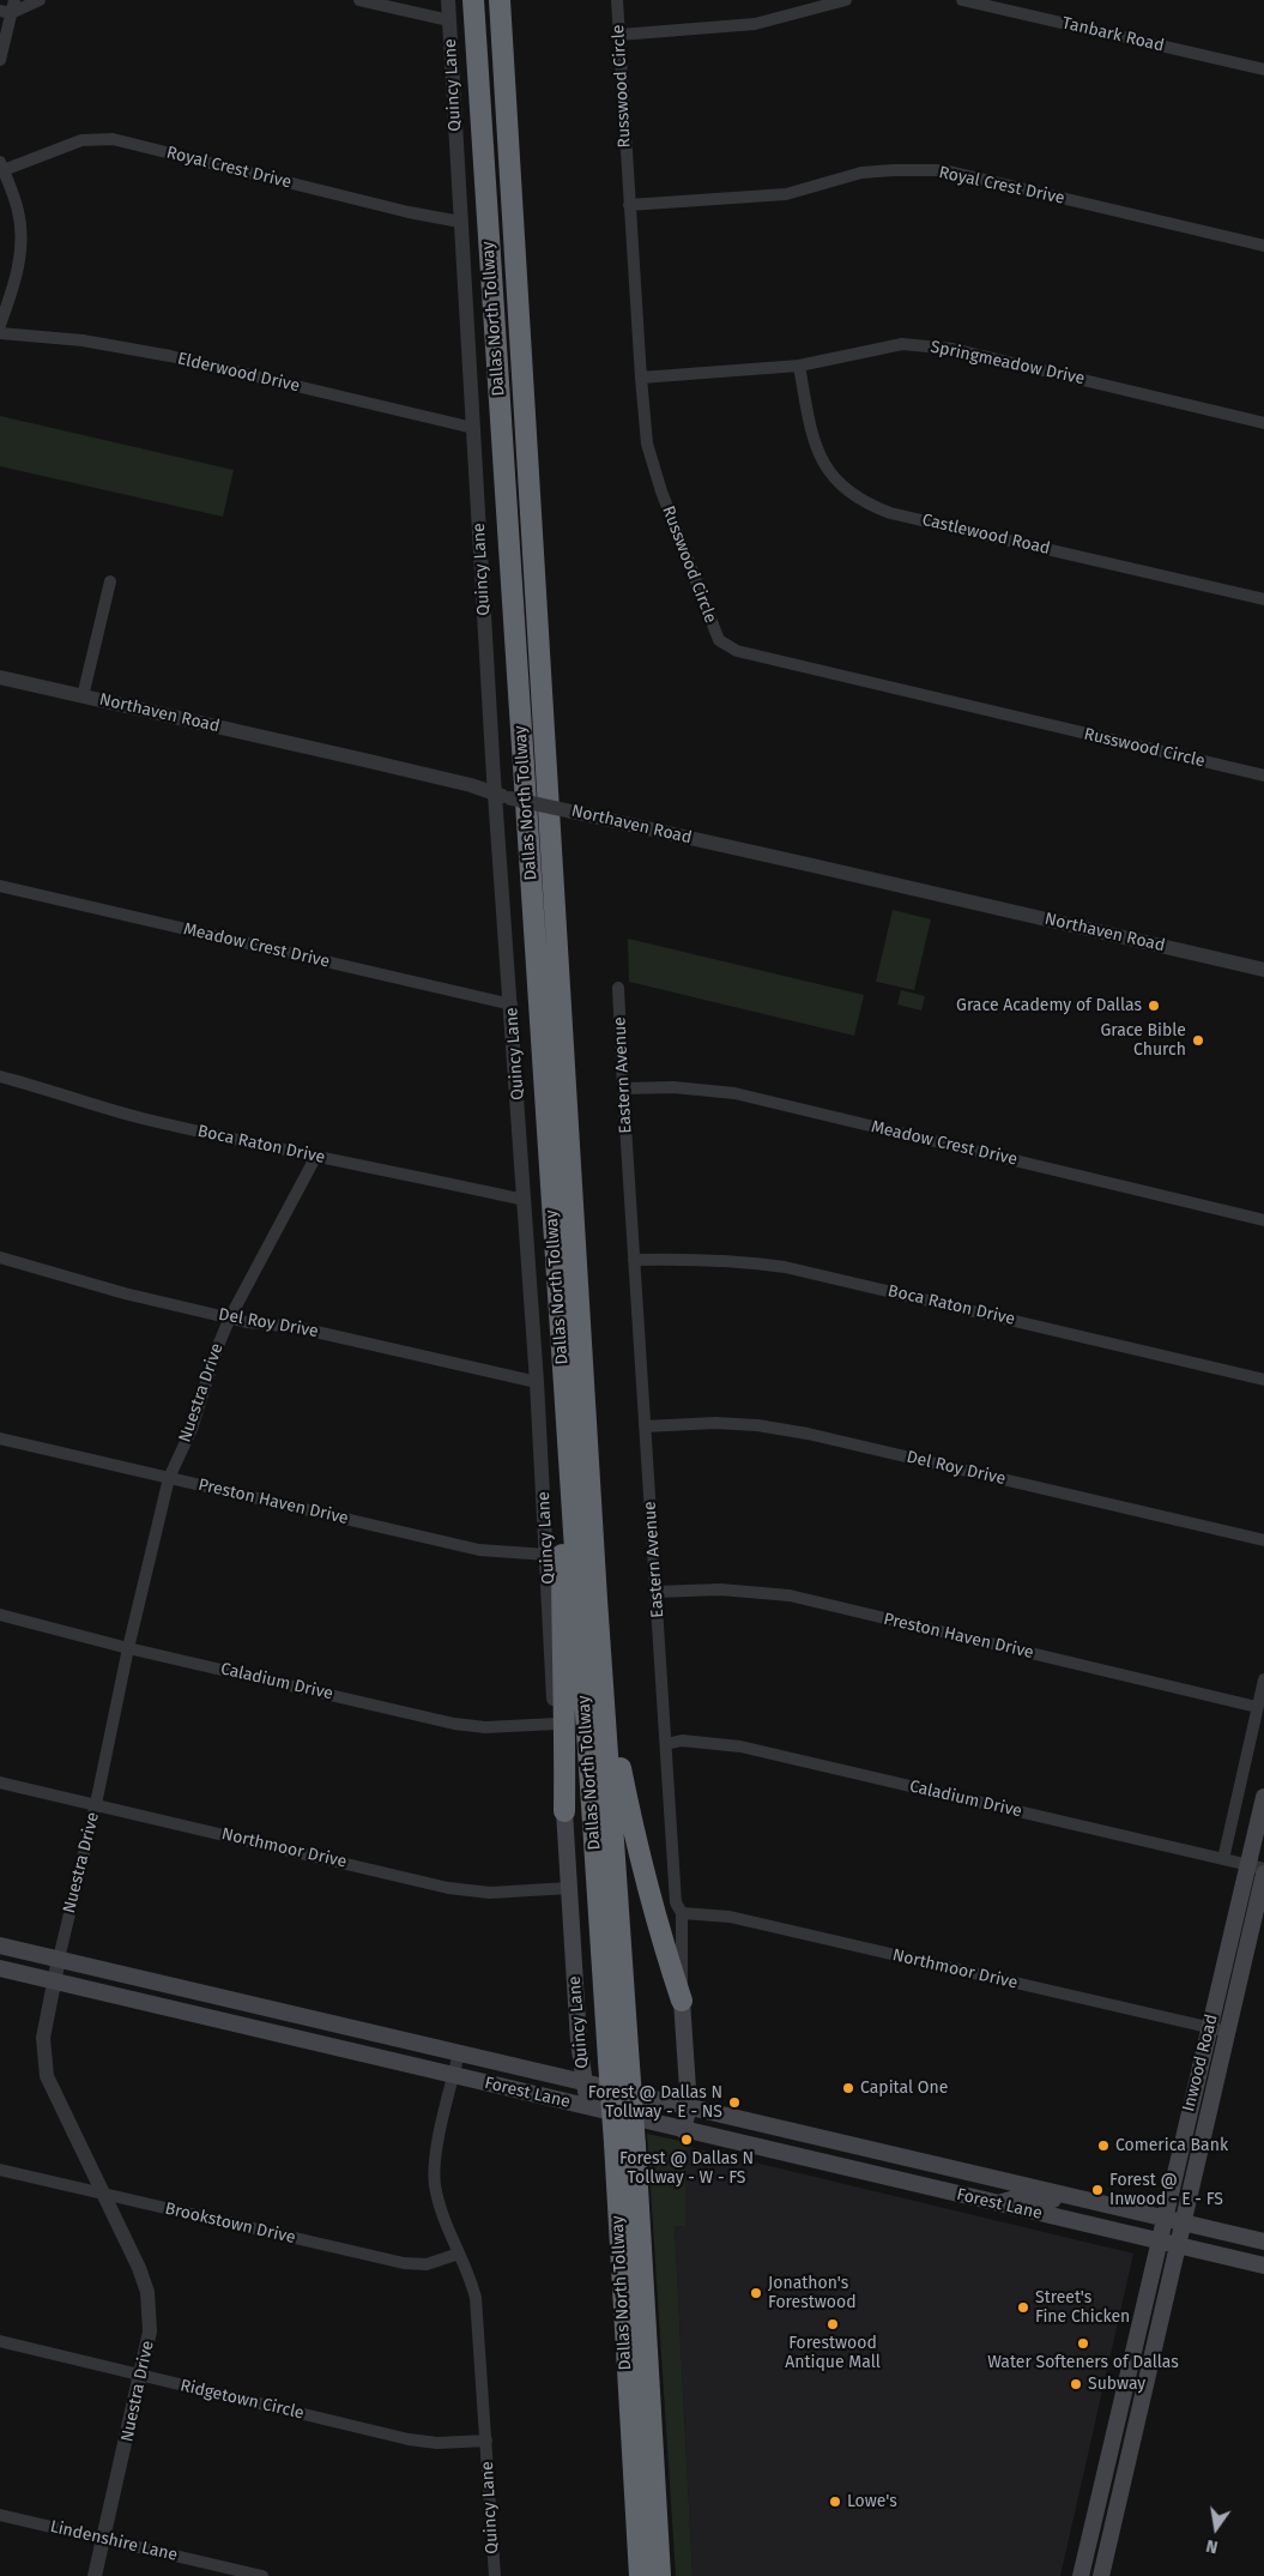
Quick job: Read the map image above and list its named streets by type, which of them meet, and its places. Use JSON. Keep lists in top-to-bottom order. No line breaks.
{"streets":{"highway":["Dallas North Tollway"],"main road":["Quincy Lane","Eastern Avenue","Inwood Road","Forest Lane"],"street":["Tanbark Road","Russwood Circle","Royal Crest Drive","Springmeadow Drive","Elderwood Drive","Castlewood Road","Northaven Road","Meadow Crest Drive","Boca Raton Drive","Del Roy Drive","Nuestra Drive","Preston Haven Drive","Caladium Drive","Northmoor Drive","Brookstown Drive","Ridgetown Circle","Lindenshire Lane"]},"crossings":[["Quincy Lane","Royal Crest Drive"],["Quincy Lane","Elderwood Drive"],["Quincy Lane","Northaven Road"],["Quincy Lane","Meadow Crest Drive"],["Quincy Lane","Boca Raton Drive"],["Quincy Lane","Del Roy Drive"],["Quincy Lane","Preston Haven Drive"],["Quincy Lane","Caladium Drive"],["Quincy Lane","Northmoor Drive"],["Quincy Lane","Forest Lane"],["Quincy Lane","Brookstown Drive"],["Quincy Lane","Ridgetown Circle"],["Russwood Circle","Royal Crest Drive"],["Russwood Circle","Springmeadow Drive"],["Springmeadow Drive","Castlewood Road"],["Meadow Crest Drive","Eastern Avenue"],["Eastern Avenue","Boca Raton Drive"],["Eastern Avenue","Del Roy Drive"],["Eastern Avenue","Preston Haven Drive"],["Eastern Avenue","Caladium Drive"],["Eastern Avenue","Northmoor Drive"],["Eastern Avenue","Forest Lane"],["Boca Raton Drive","Nuestra Drive"],["Del Roy Drive","Nuestra Drive"],["Nuestra Drive","Preston Haven Drive"],["Nuestra Drive","Caladium Drive"],["Nuestra Drive","Northmoor Drive"],["Nuestra Drive","Forest Lane"],["Nuestra Drive","Brookstown Drive"],["Nuestra Drive","Ridgetown Circle"],["Nuestra Drive","Lindenshire Lane"],["Caladium Drive","Inwood Road"],["Northmoor Drive","Inwood Road"],["Inwood Road","Forest Lane"]],"places":["Grace Academy of Dallas","Grace Bible Church","Capital One","Forest @ Dallas N Tollway - E - NS","Forest @ Dallas N Tollway - W - FS","Comerica Bank","Forest @ Inwood - E - FS","Jonathon's Forestwood","Street's Fine Chicken","Forestwood Antique Mall","Water Softeners of Dallas","Subway","Lowe's"],"north":"bottom"}
